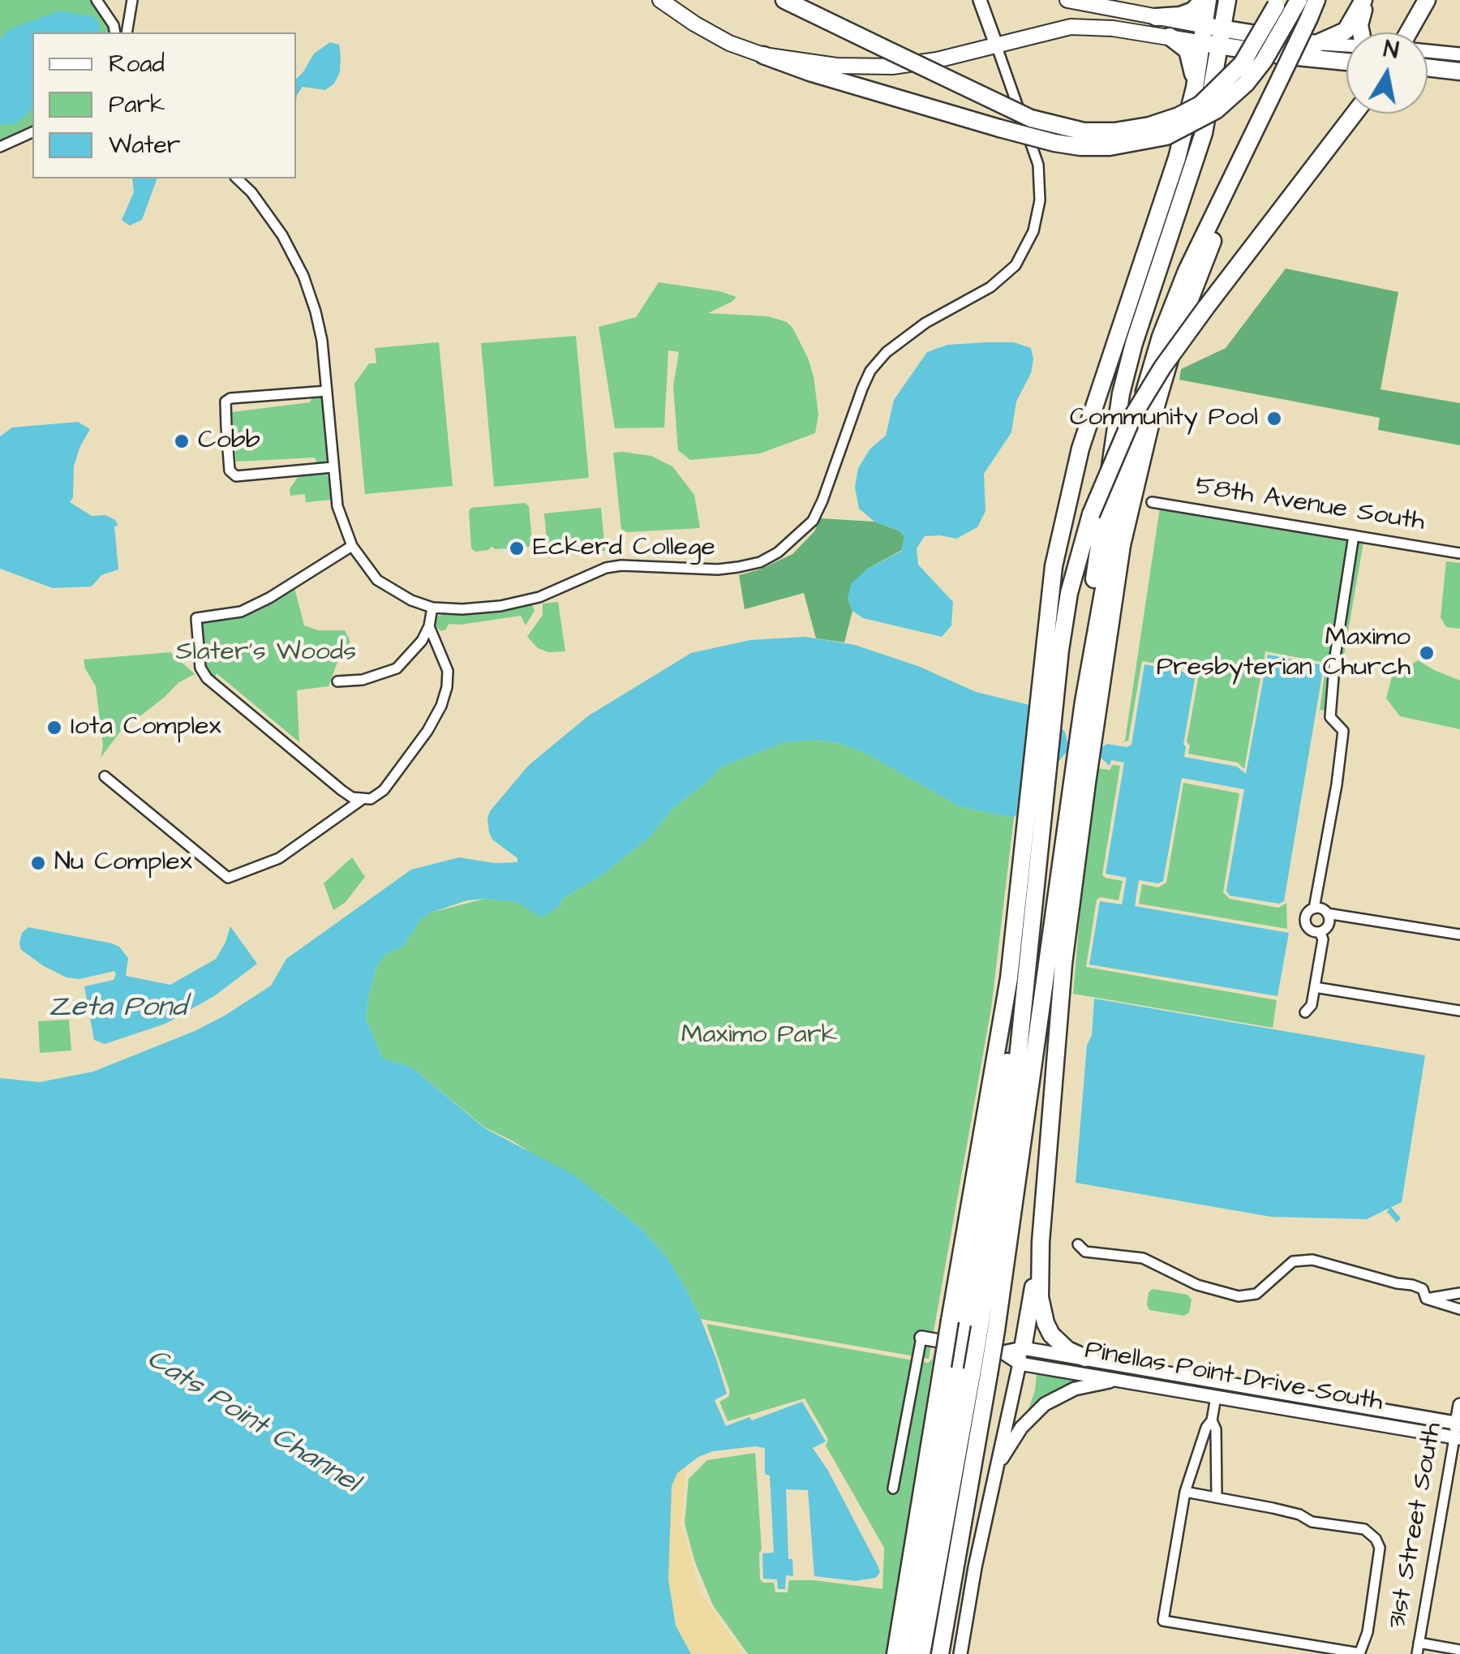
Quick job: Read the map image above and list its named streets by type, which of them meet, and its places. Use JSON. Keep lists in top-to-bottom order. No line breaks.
{"streets":{"street":["58th Avenue South","Pinellas Point Drive South","31st Street South"]},"crossings":[["Pinellas Point Drive South","31st Street South"]],"water":["Zeta Pond","Cats Point Channel"],"parks":["Slater's Woods","Maximo Park"],"places":["Community Pool","Cobb","Eckerd College","Maximo Presbyterian Church","Iota Complex","Nu Complex"],"legend":["Road","Park","Water"],"north":"top"}
